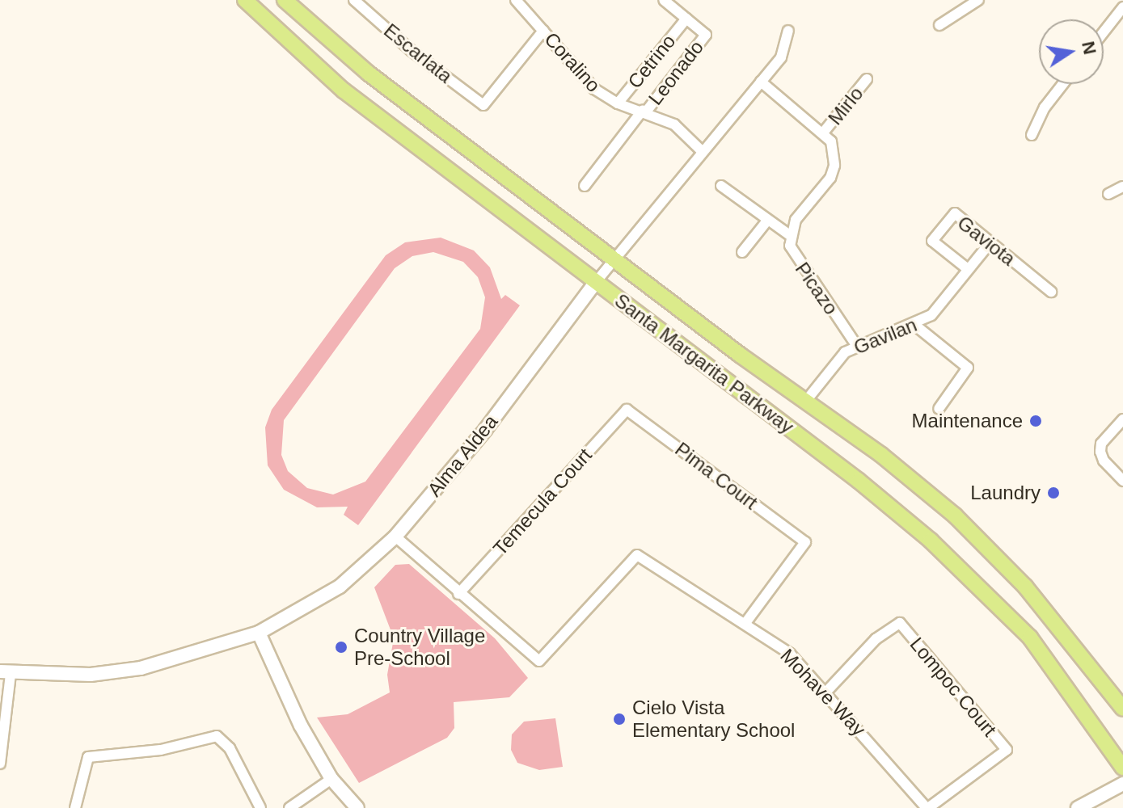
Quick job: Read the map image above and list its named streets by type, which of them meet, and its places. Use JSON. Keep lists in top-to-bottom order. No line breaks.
{"streets":{"main road":["Santa Margarita Parkway","Alma Aldea"],"street":["Escarlata","Cetrino","Coralino","Leonado","Mirlo","Gaviota","Picazo","Gavilan","Pima Court","Temecula Court","Lompoc Court","Mohave Way"]},"crossings":[["Escarlata","Coralino"],["Cetrino","Coralino"],["Cetrino","Leonado"],["Coralino","Leonado"],["Coralino","Alma Aldea"],["Gaviota","Gavilan"],["Picazo","Gavilan"],["Gavilan","Santa Margarita Parkway"],["Santa Margarita Parkway","Alma Aldea"],["Pima Court","Temecula Court"],["Pima Court","Mohave Way"],["Temecula Court","Mohave Way"],["Lompoc Court","Mohave Way"]],"places":["Maintenance","Laundry","Country Village Pre-School","Cielo Vista Elementary School"],"north":"right"}
